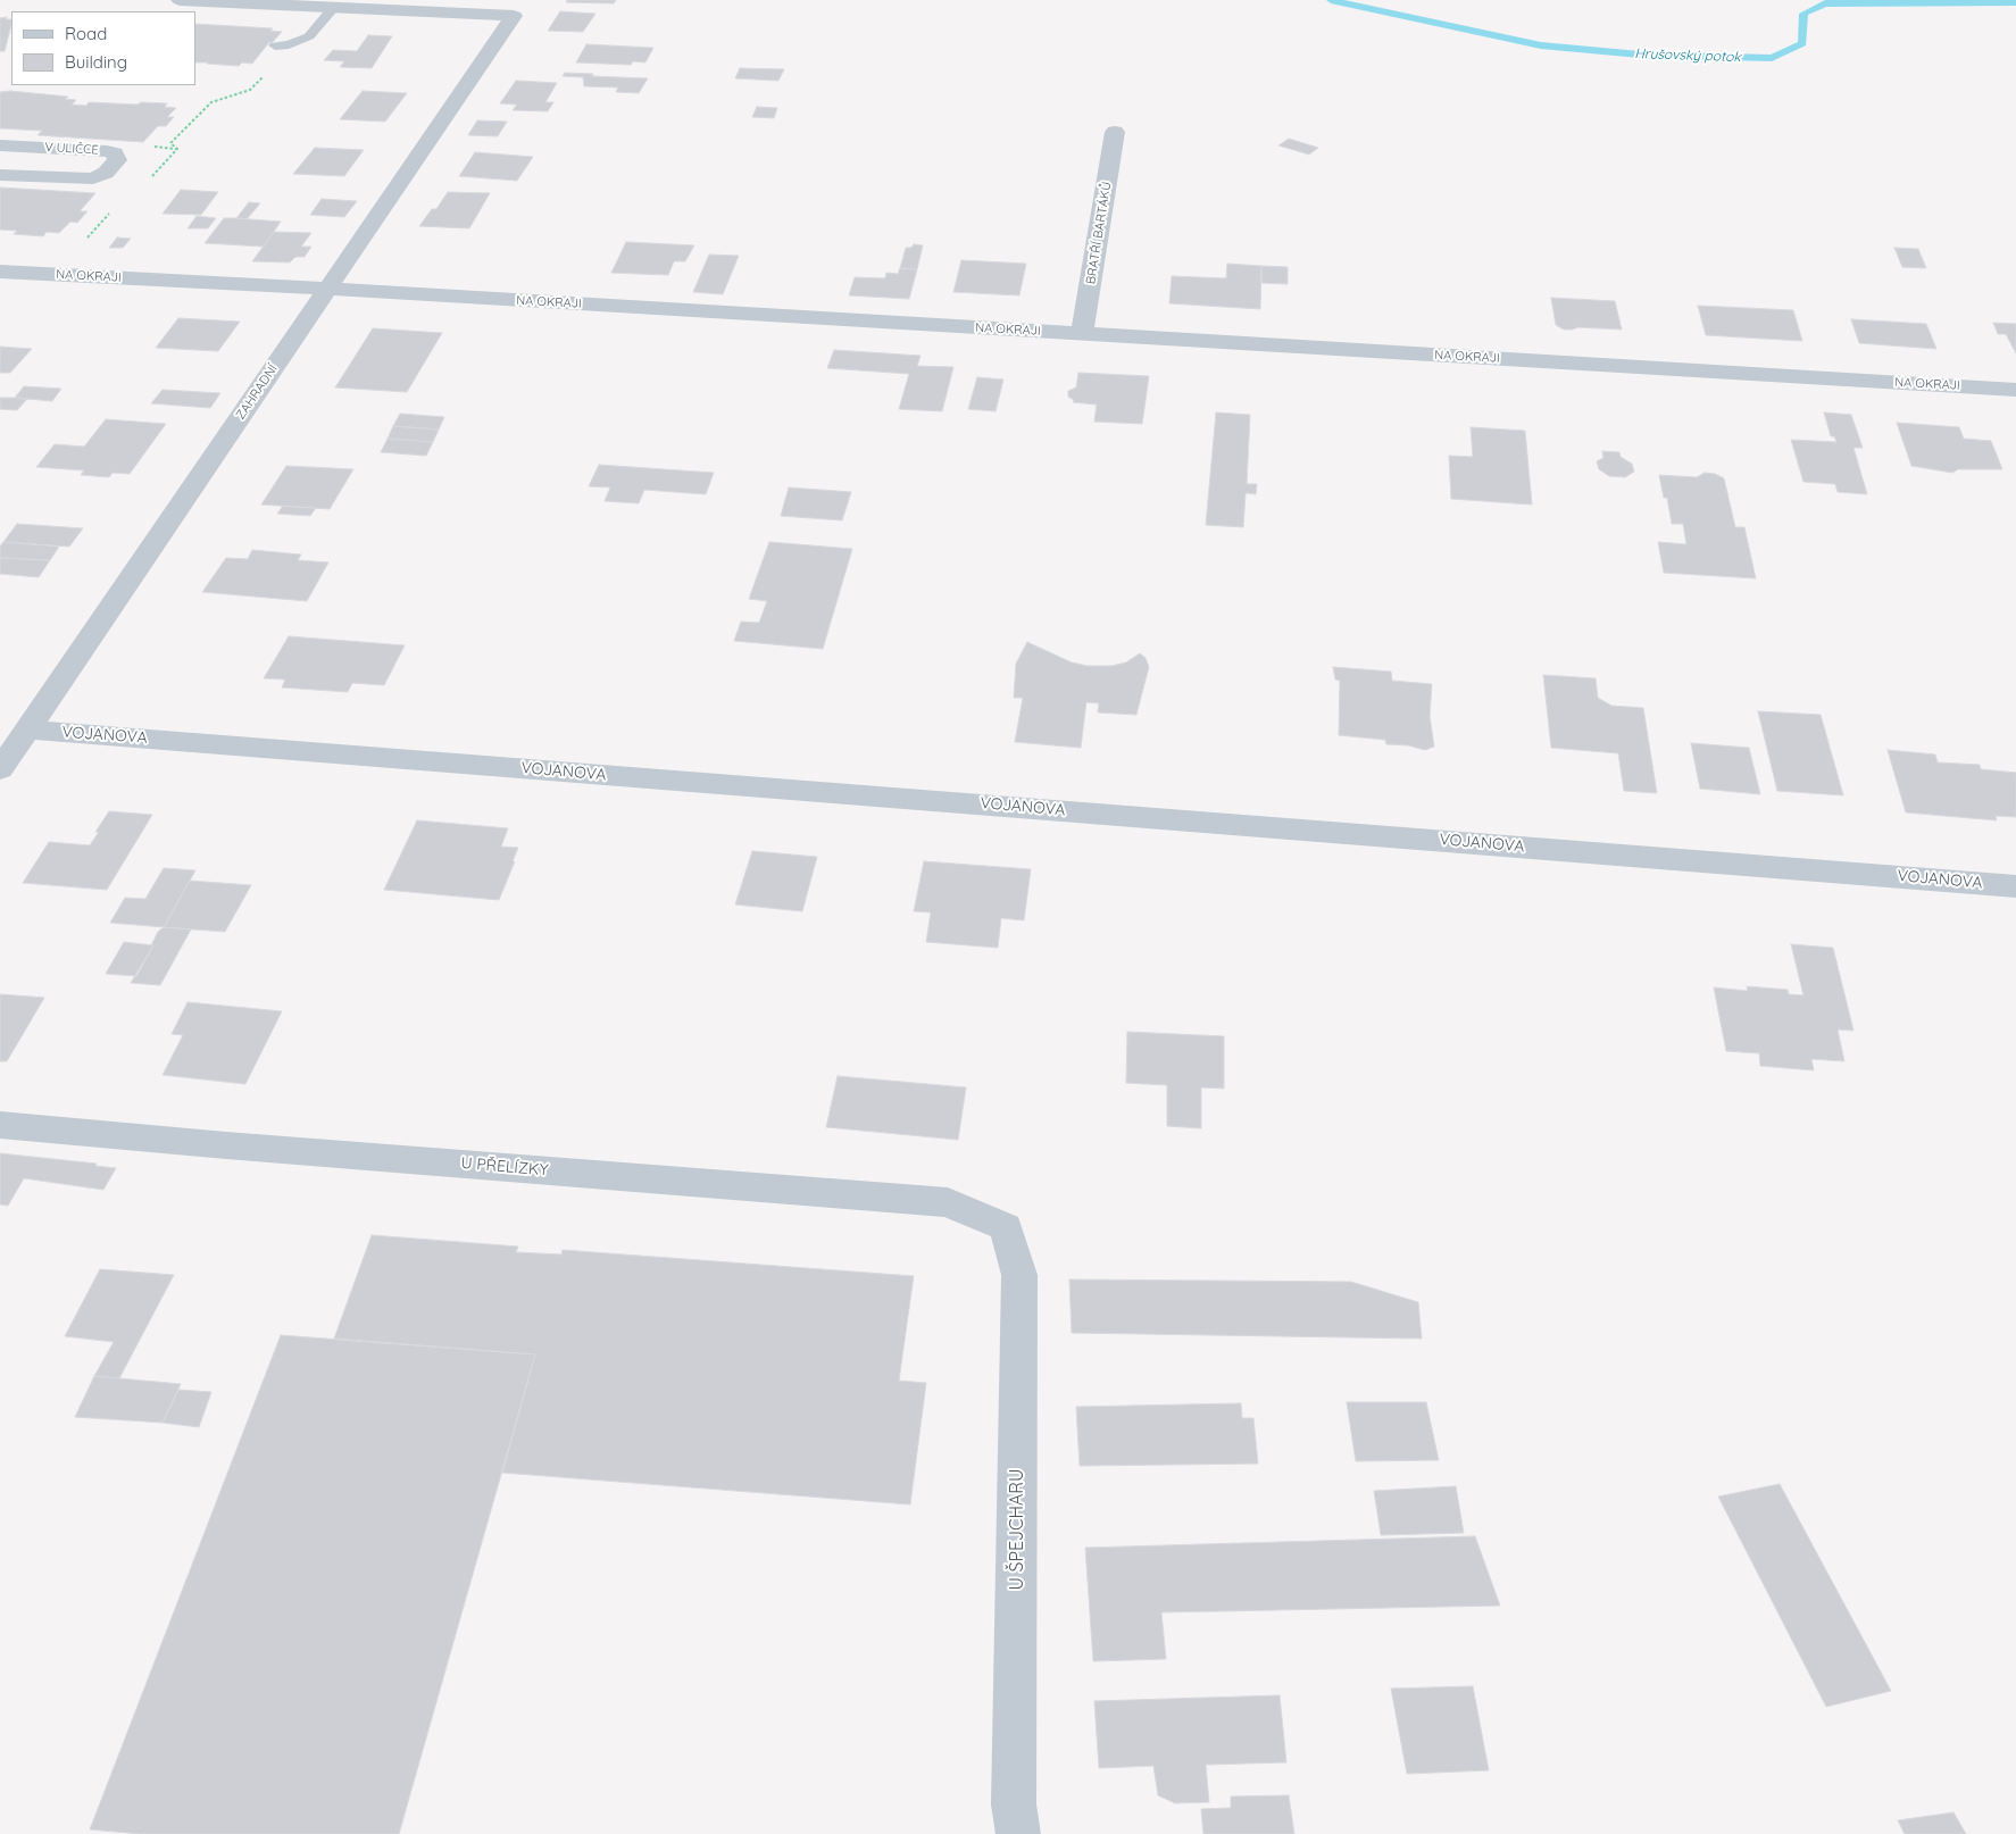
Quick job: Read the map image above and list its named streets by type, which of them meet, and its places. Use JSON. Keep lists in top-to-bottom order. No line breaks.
{"streets":{"street":["V ULIČCE","BRATŘÍ BARTÁKŮ","NA OKRAJI","ZAHRADNÍ","VOJANOVA","U PŘELÍZKY","U ŠPEJCHARU"]},"crossings":[["BRATŘÍ BARTÁKŮ","NA OKRAJI"],["NA OKRAJI","ZAHRADNÍ"],["ZAHRADNÍ","VOJANOVA"],["U PŘELÍZKY","U ŠPEJCHARU"]],"water":["Hrušovský potok"],"legend":["Road","Building"]}
